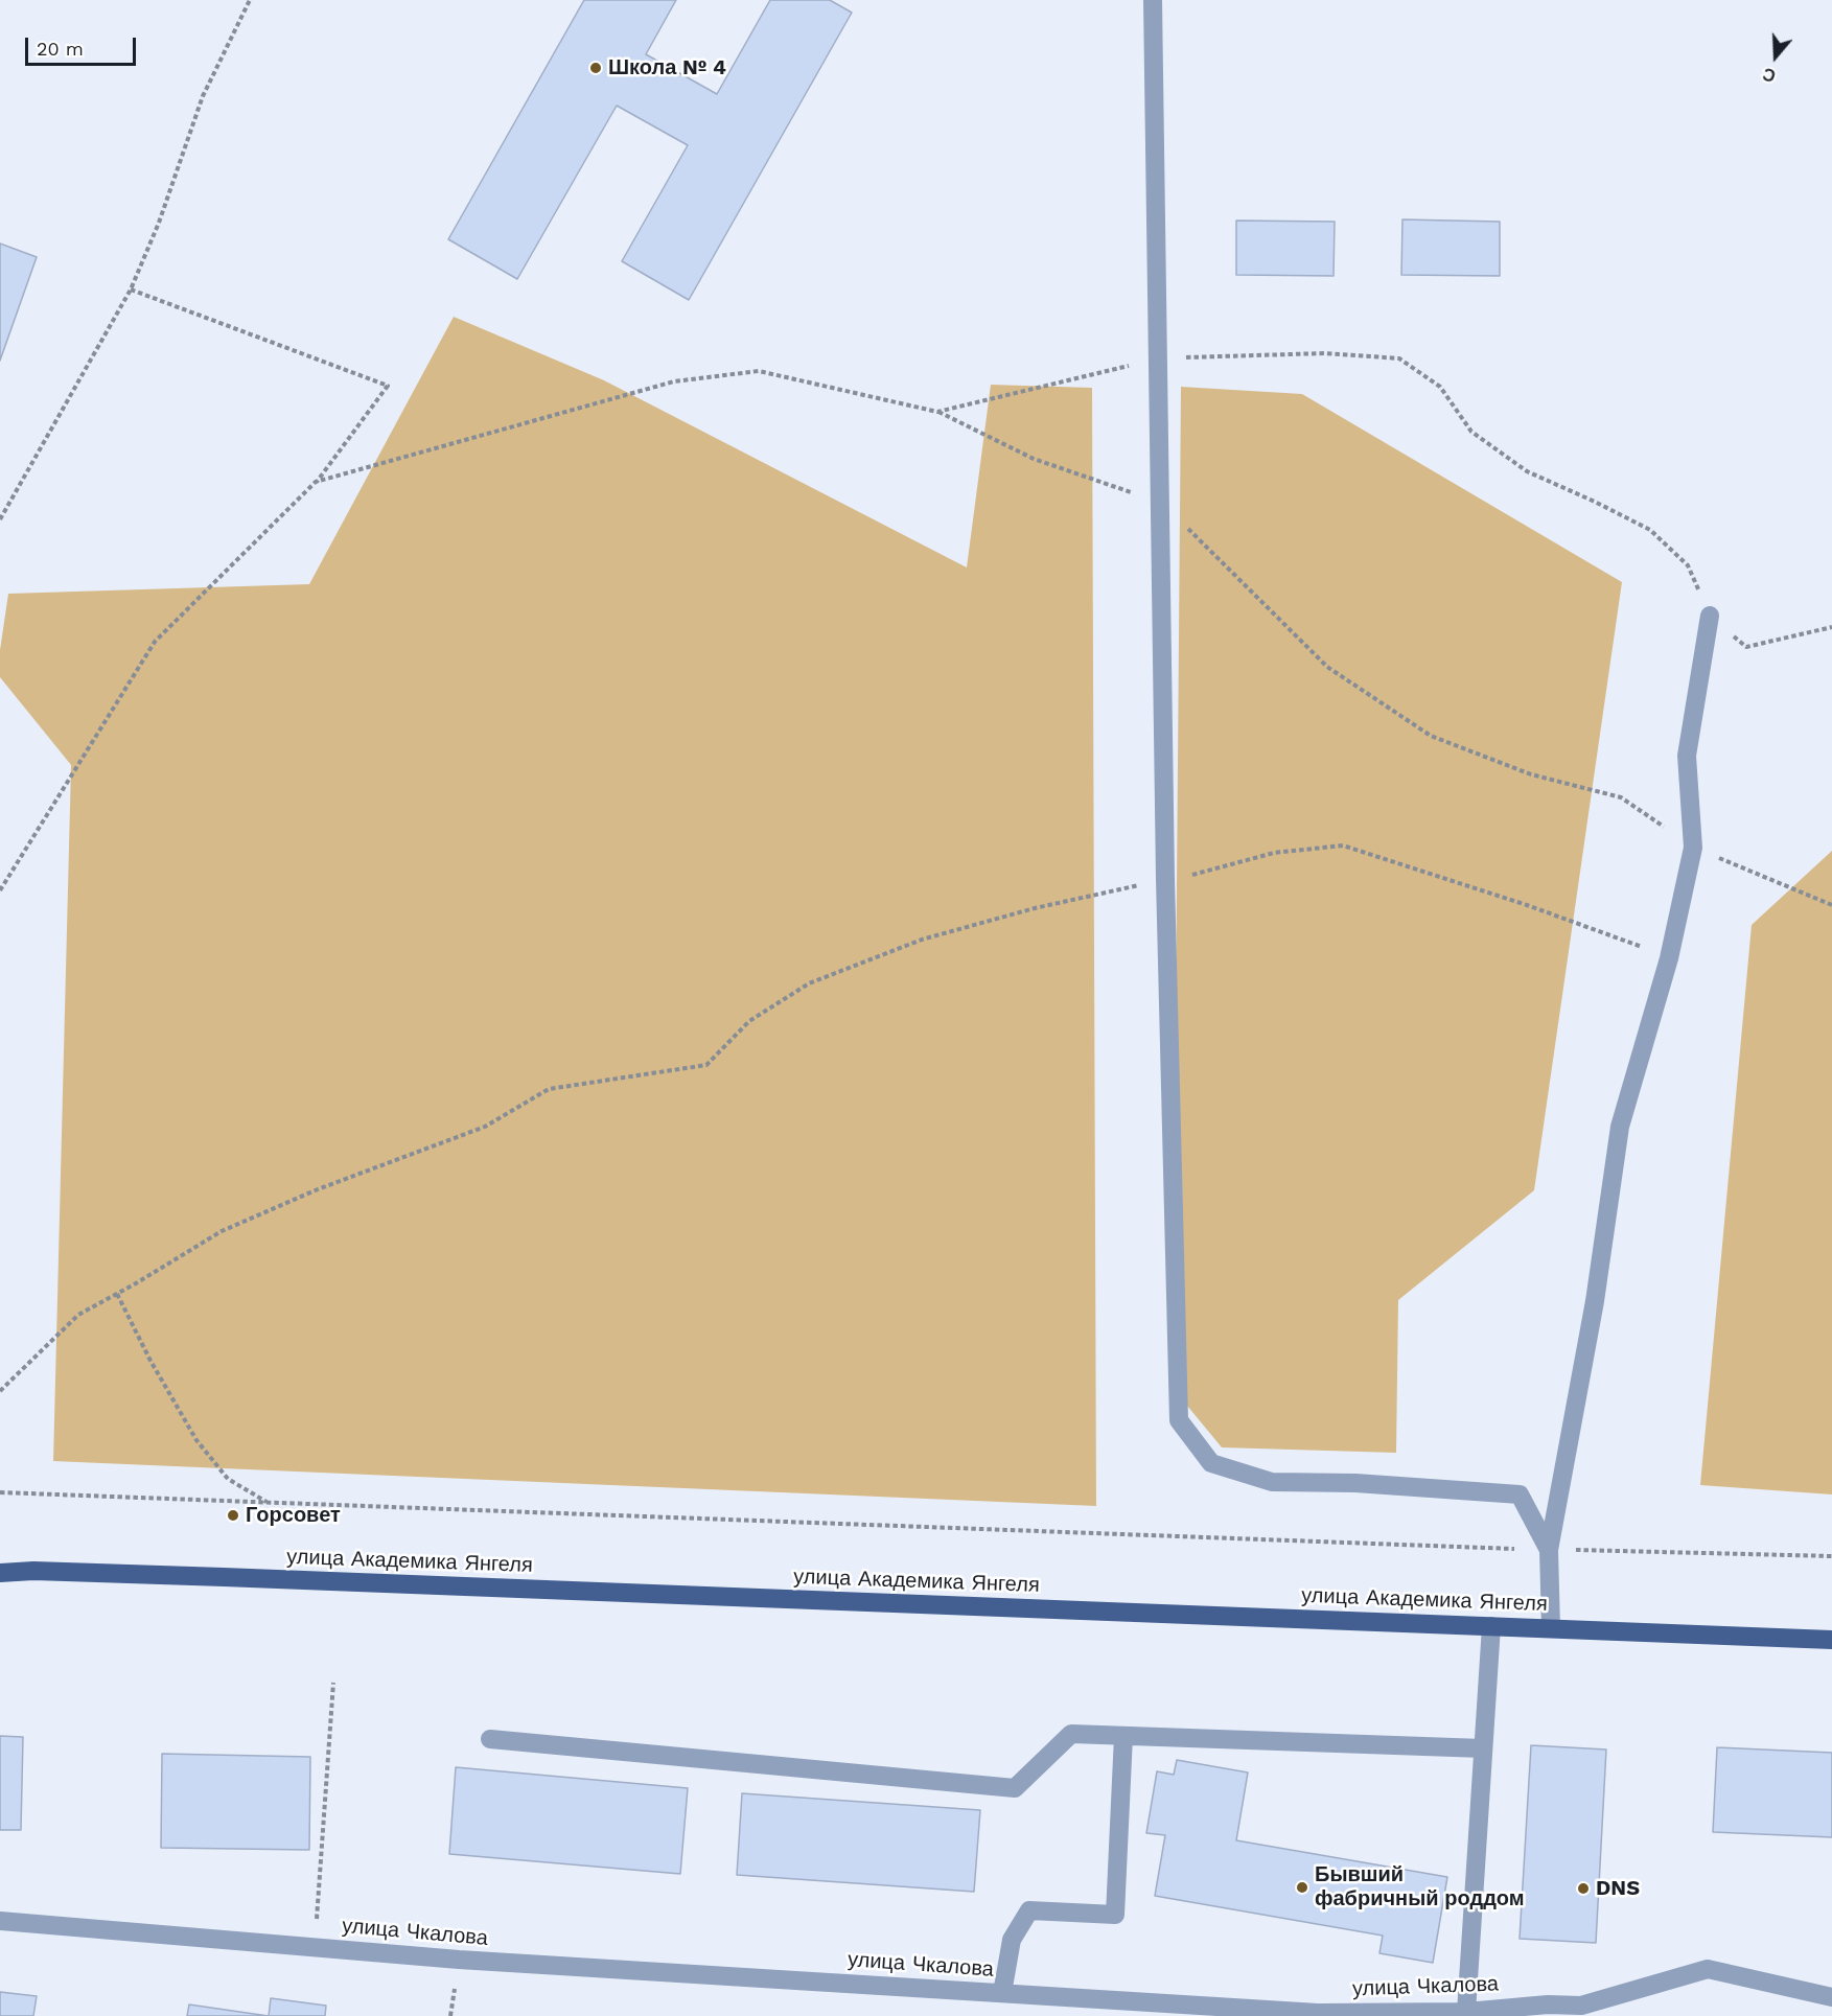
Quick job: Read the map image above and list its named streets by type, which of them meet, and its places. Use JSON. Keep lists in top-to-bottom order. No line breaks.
{"streets":{"main road":["улица Академика Янгеля"],"street":["улица Чкалова"]},"places":["Школа № 4","Горсовет","Бывший фабричный роддом","DNS"],"scale_bar":"20 m","north":"bottom"}
